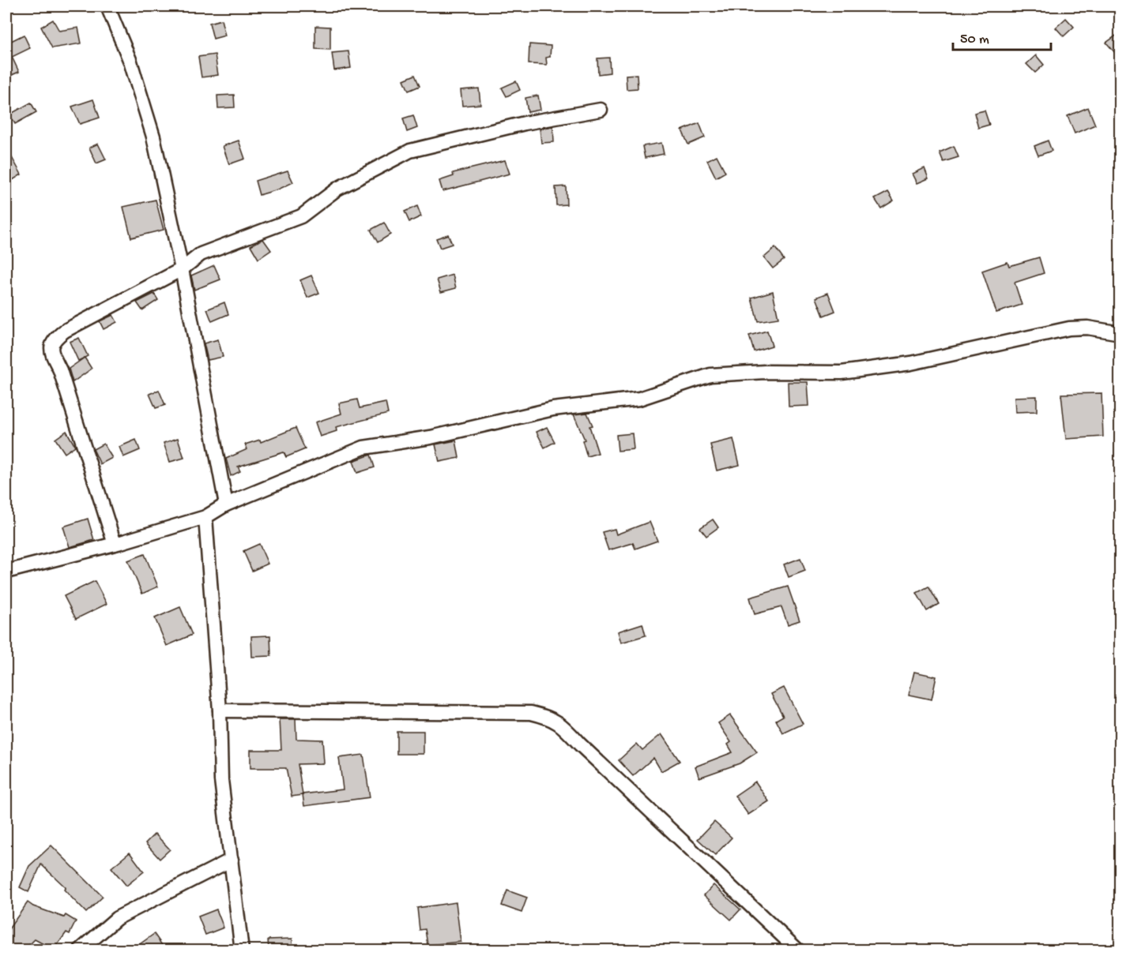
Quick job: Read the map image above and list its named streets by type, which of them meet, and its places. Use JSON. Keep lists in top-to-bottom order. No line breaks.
{"scale_bar":"50 m"}
